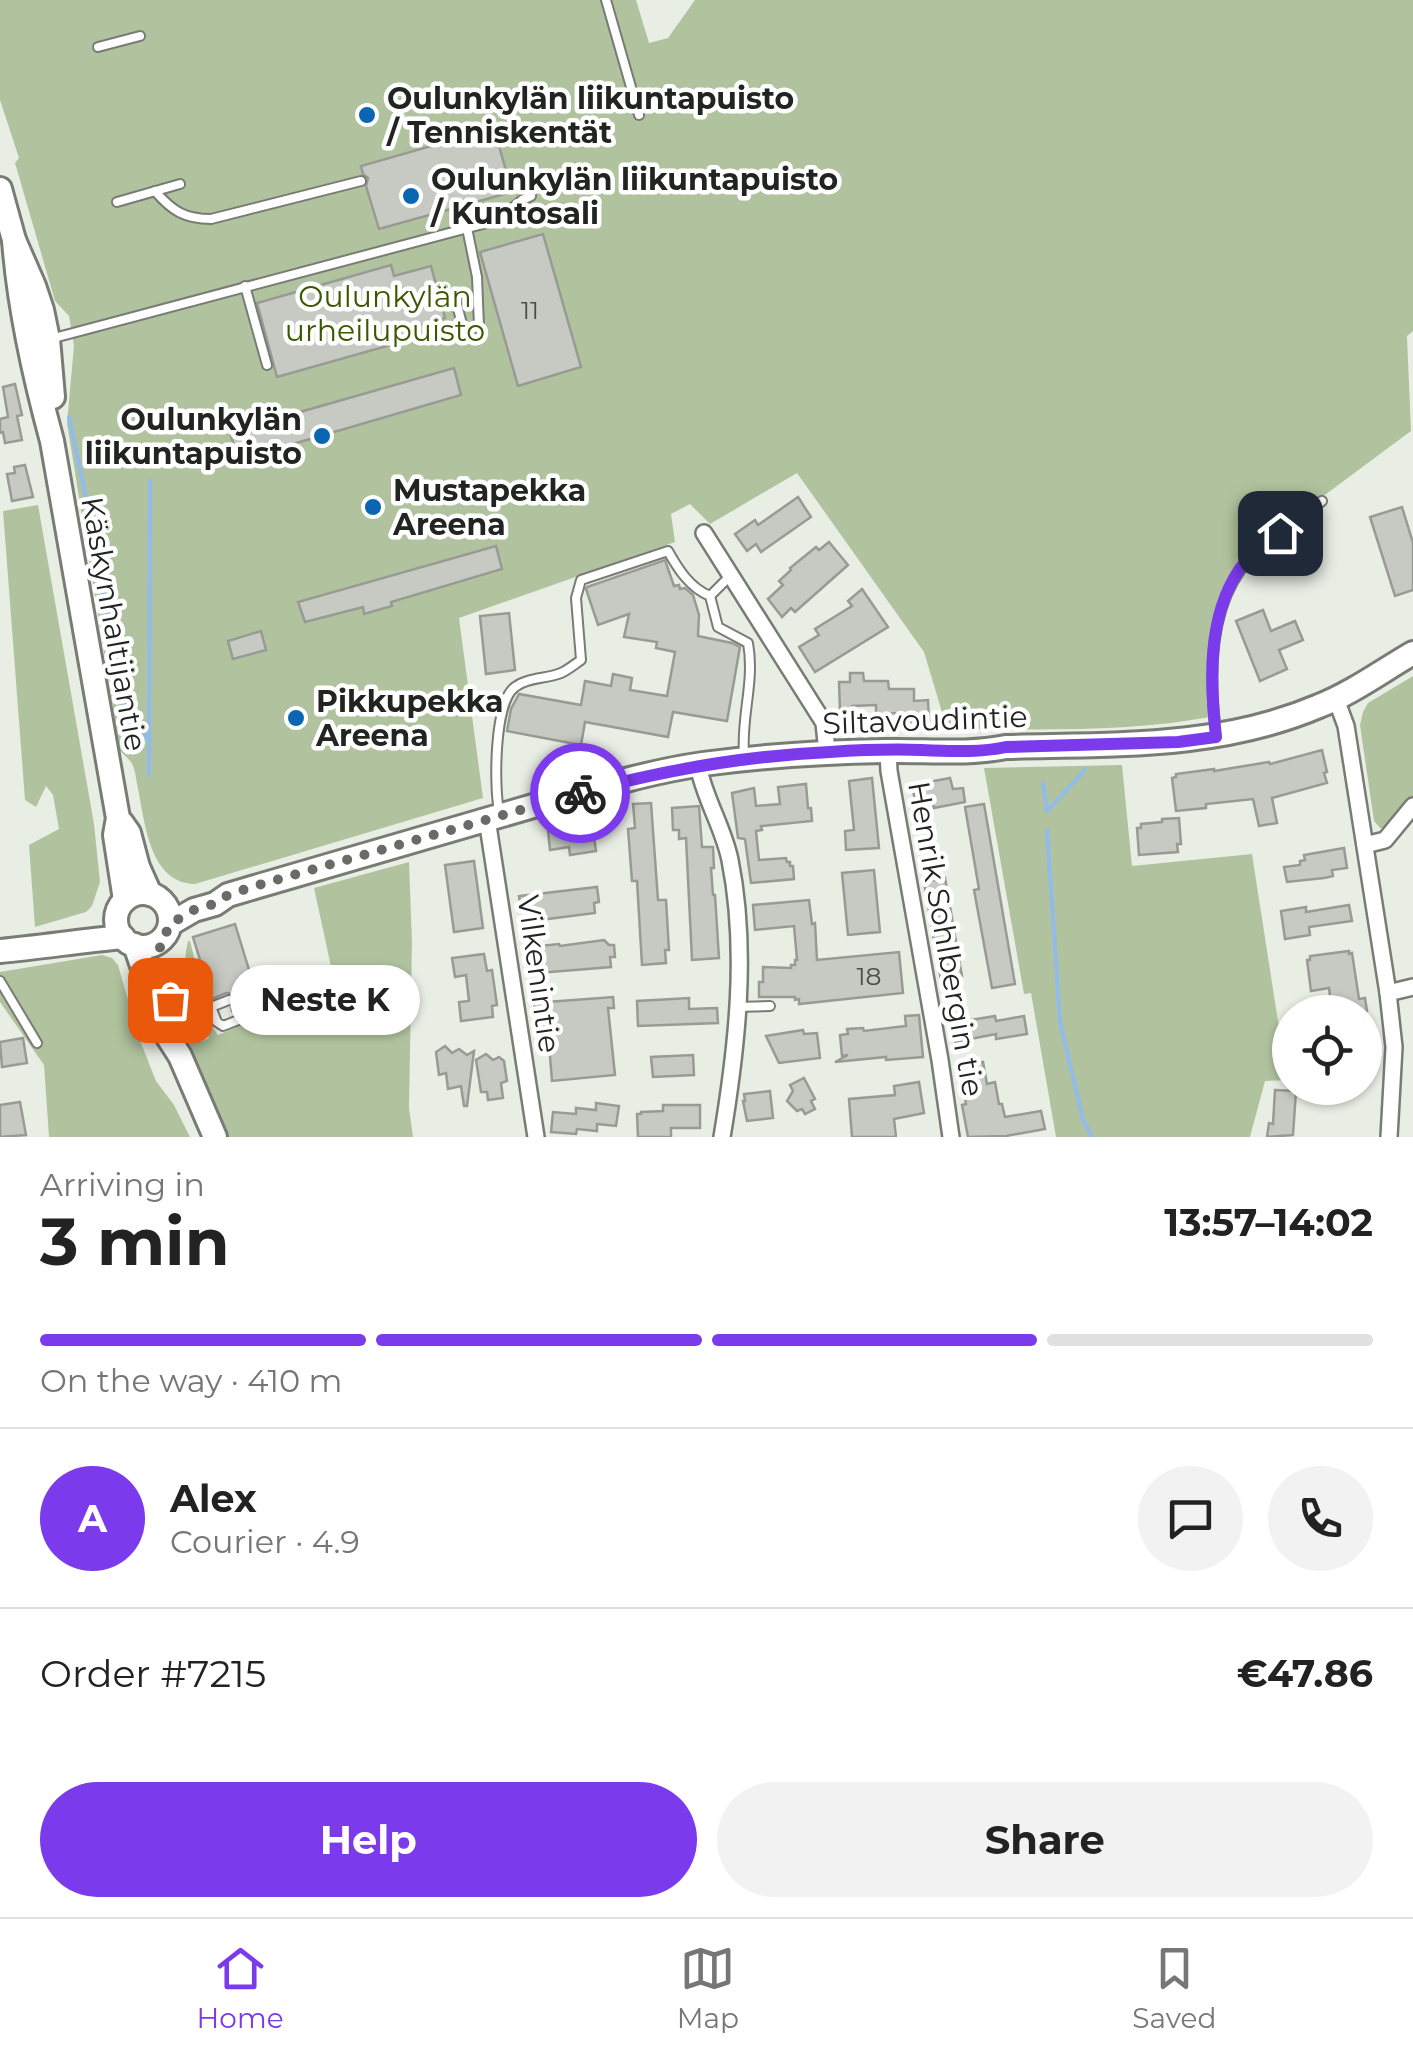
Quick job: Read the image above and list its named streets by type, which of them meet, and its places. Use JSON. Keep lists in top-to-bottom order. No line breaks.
{"streets":{"main road":["Käskynhaltijantie","Siltavoudintie"],"street":["Henrik Sohlbergin tie","Vilkenintie"]},"crossings":[["Käskynhaltijantie","Siltavoudintie"],["Siltavoudintie","Henrik Sohlbergin tie"],["Siltavoudintie","Vilkenintie"]],"parks":["Oulunkylän urheilupuisto"],"places":["Oulunkylän liikuntapuisto / Tenniskentät","Oulunkylän liikuntapuisto / Kuntosali","Oulunkylän liikuntapuisto","Mustapekka Areena","Pikkupekka Areena","Neste K"],"house_numbers":["11","18"],"page":{"bubble":"Neste K","heading":["3 min","Arriving in","13:57–14:02"],"panel":["Alex","Courier · 4.9","Order #7215","€47.86"],"bar":"On the way · 410 m","round":"A","buttons":["Help","Share"],"tabs":["Home","Map","Saved"]}}
